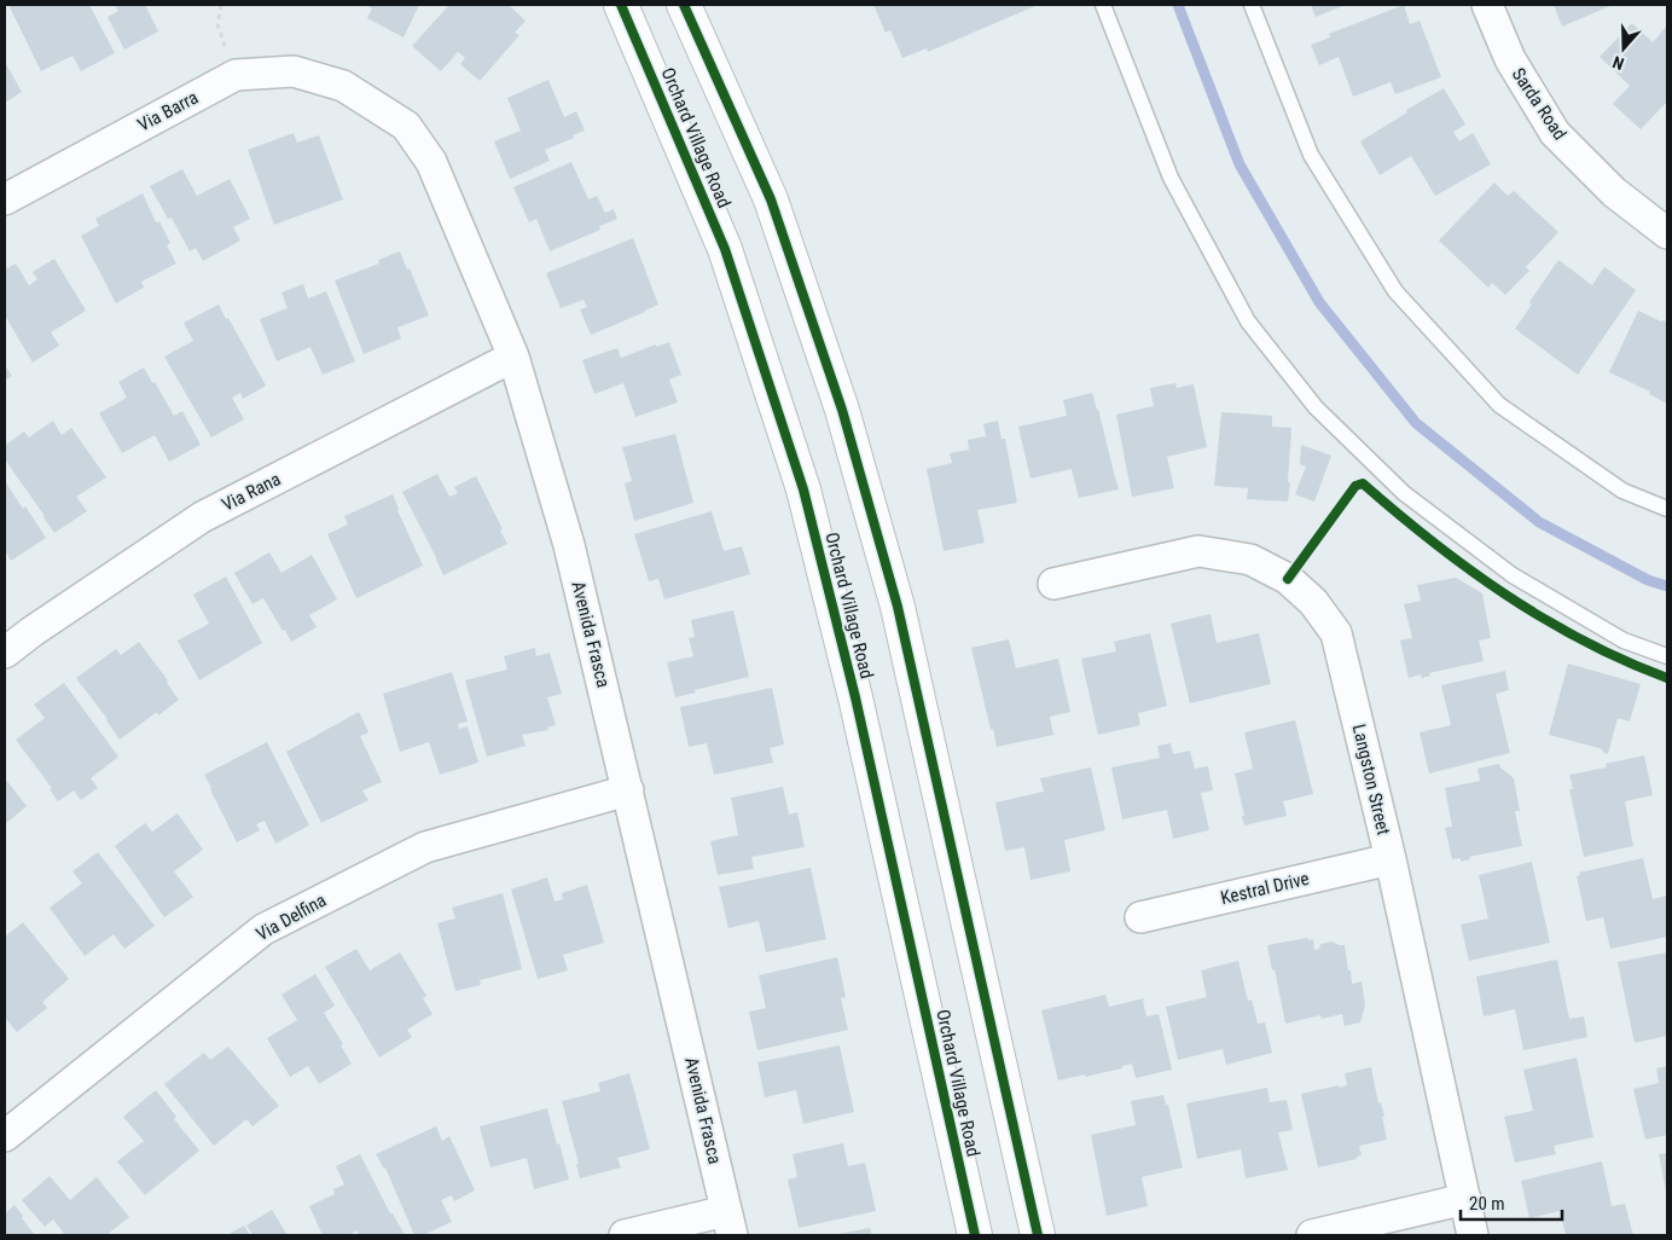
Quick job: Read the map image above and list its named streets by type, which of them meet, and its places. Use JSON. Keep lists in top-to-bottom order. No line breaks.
{"streets":{"main road":["Orchard Village Road"],"street":["Sarda Road","Via Barra","Via Rana","Avenida Frasca","Langston Street","Kestral Drive","Via Delfina"]},"crossings":[["Via Barra","Avenida Frasca"],["Via Rana","Avenida Frasca"],["Avenida Frasca","Via Delfina"],["Langston Street","Kestral Drive"]],"scale_bar":"20 m","north":"bottom"}
